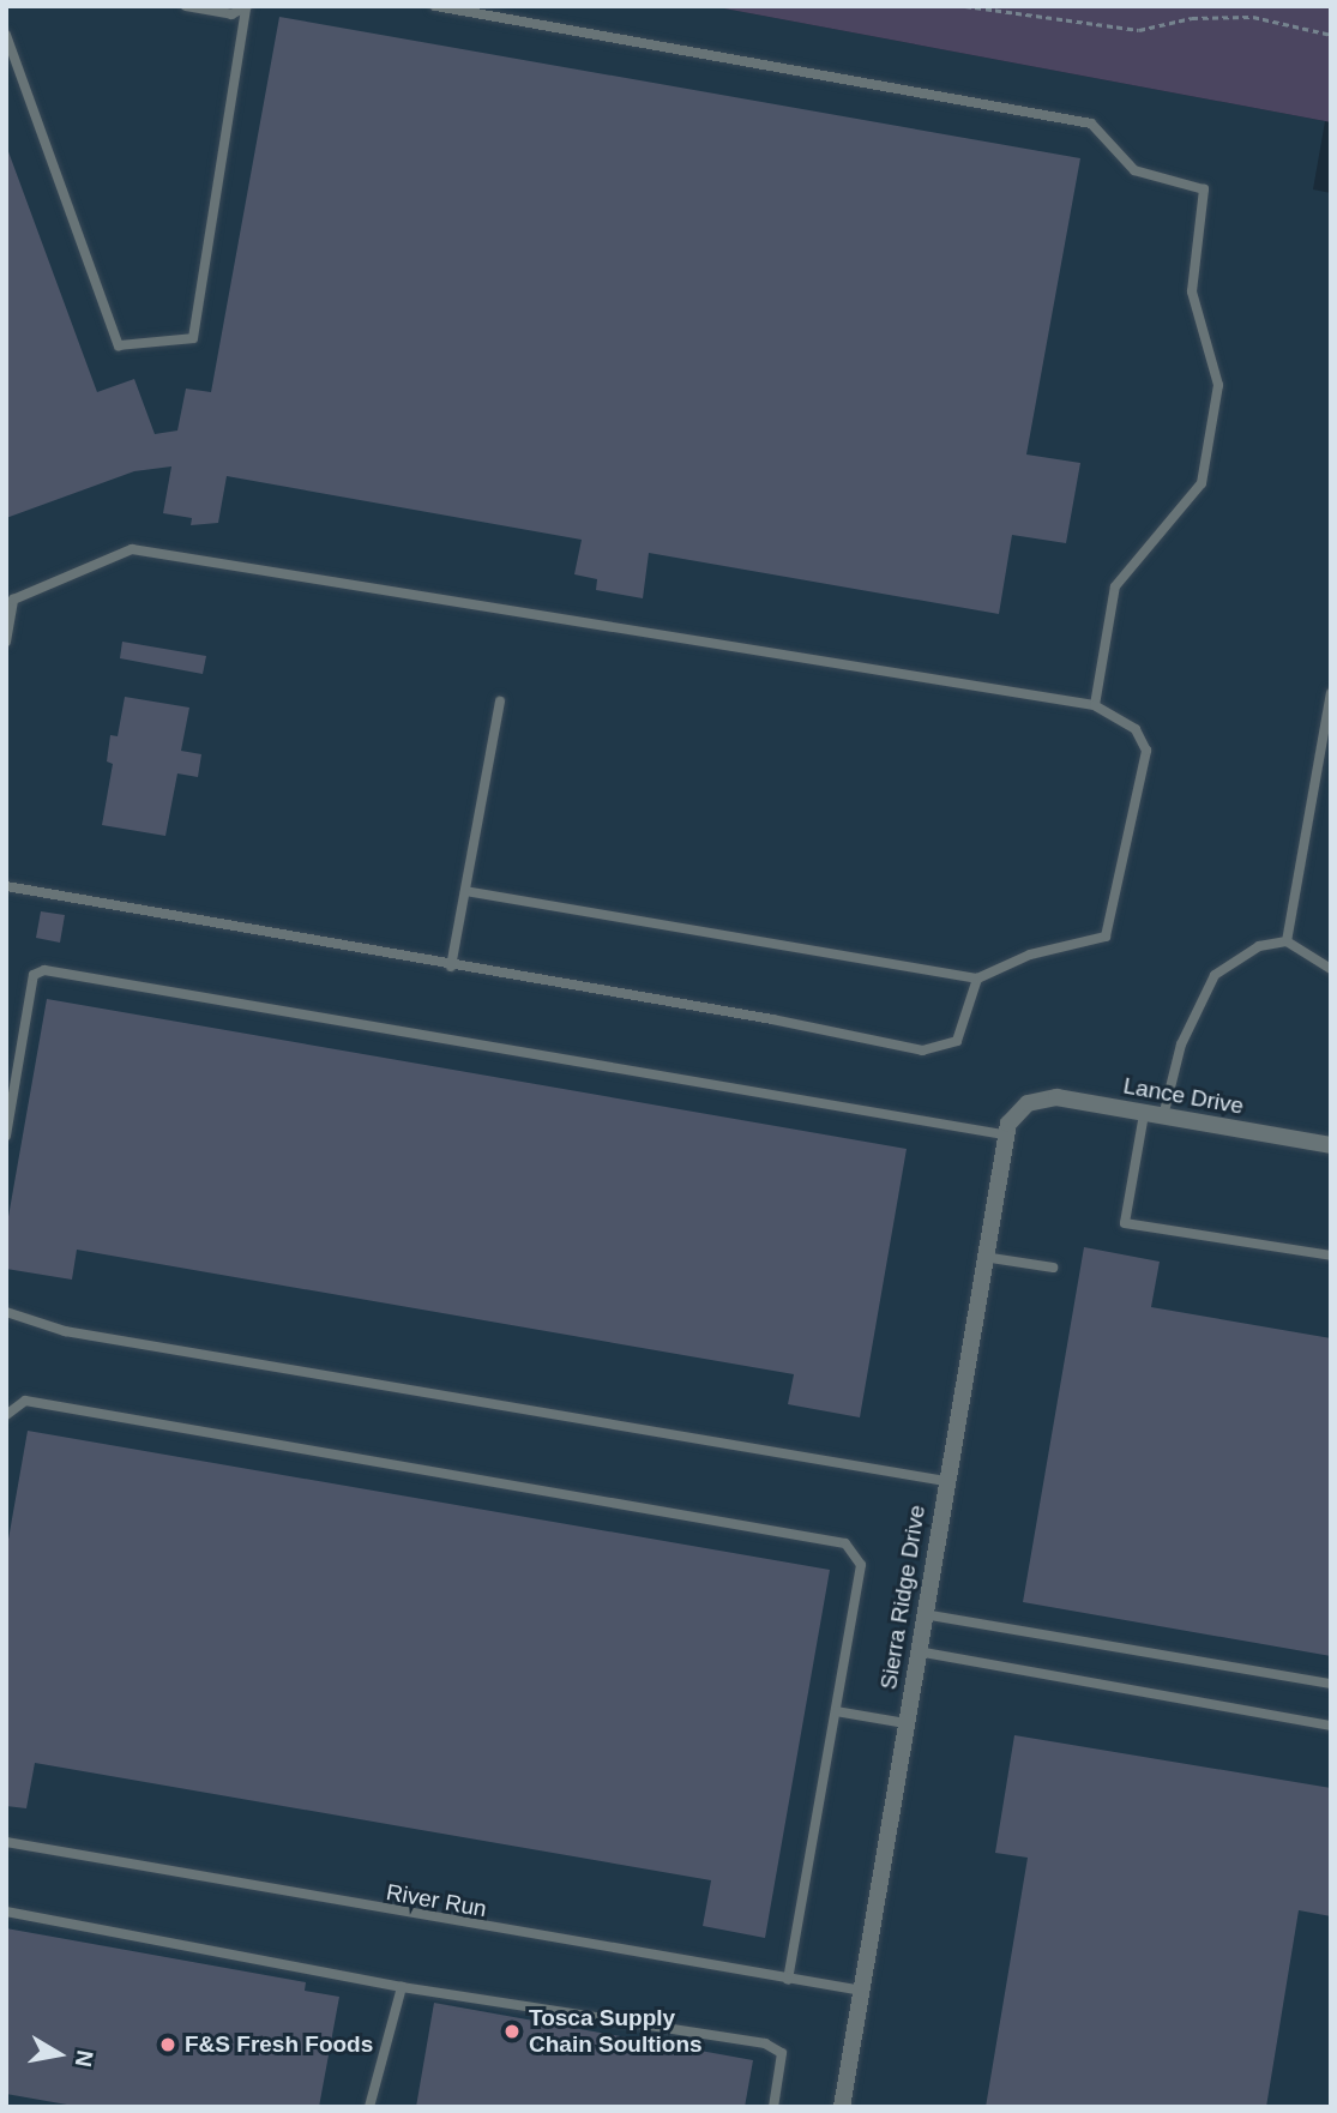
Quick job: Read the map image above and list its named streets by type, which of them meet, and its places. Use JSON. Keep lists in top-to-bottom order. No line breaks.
{"streets":{"street":["Lance Drive","Sierra Ridge Drive"],"lane":["River Run"]},"crossings":[["Lance Drive","Sierra Ridge Drive"],["Sierra Ridge Drive","River Run"]],"places":["Tosca Supply Chain Soultions","F&S Fresh Foods"],"north":"right"}
